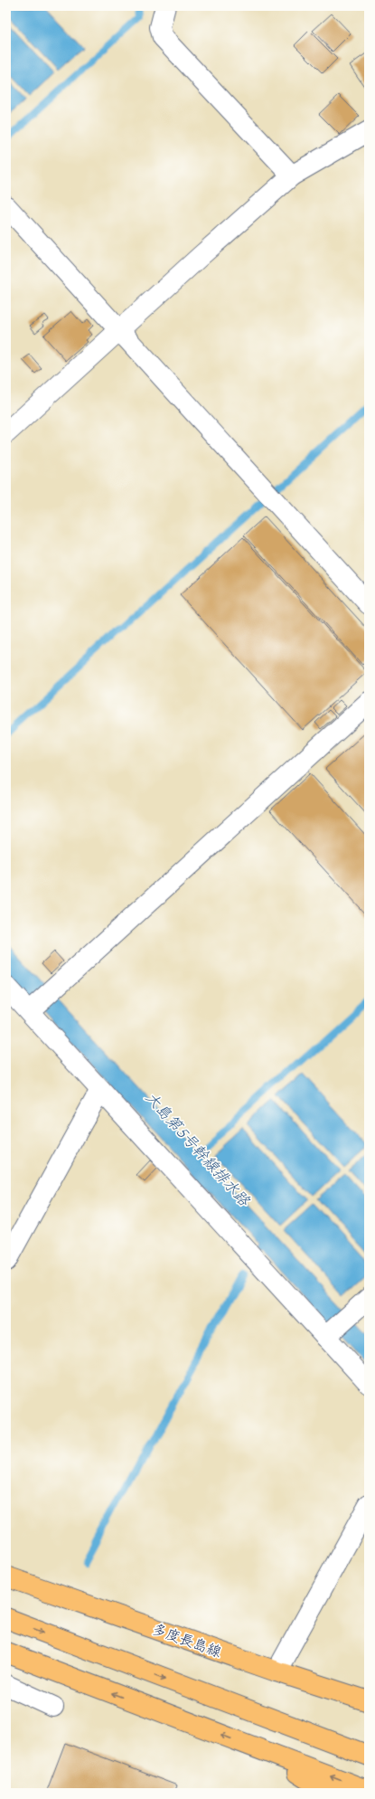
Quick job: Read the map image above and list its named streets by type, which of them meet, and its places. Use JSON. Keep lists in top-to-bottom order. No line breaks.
{"streets":{"main road":["多度長島線"]},"water":["大島第5号幹線排水路"]}
